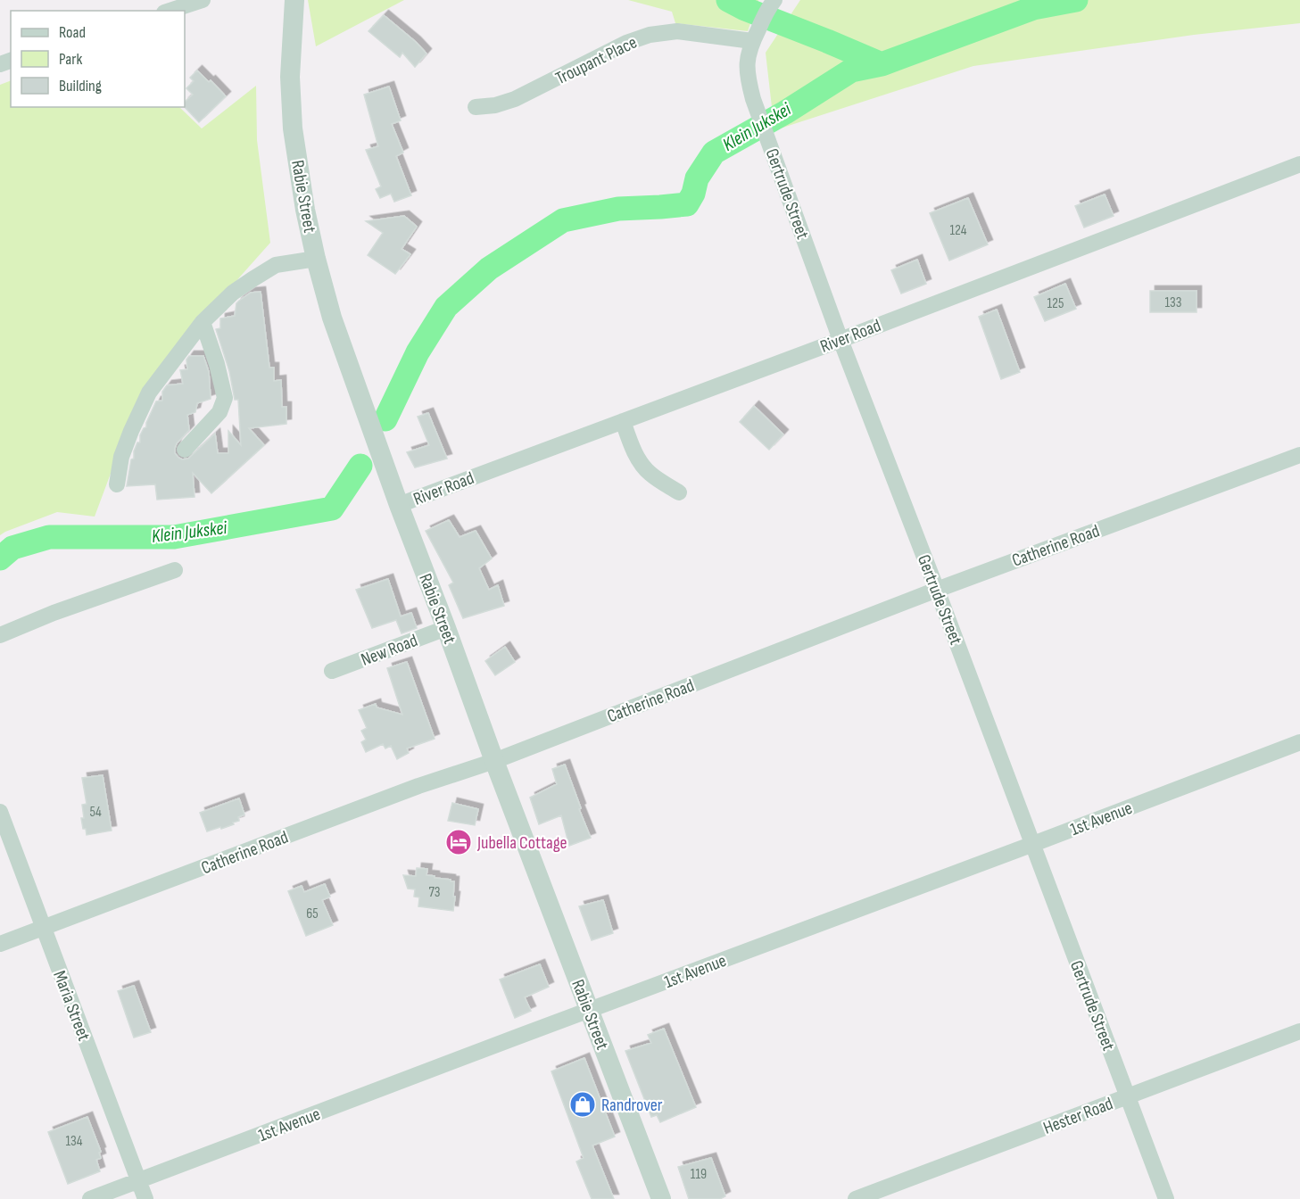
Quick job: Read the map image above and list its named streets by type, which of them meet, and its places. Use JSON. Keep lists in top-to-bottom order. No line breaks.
{"streets":{"street":["Troupant Place","Gertrude Street","Rabie Street","River Road","Catherine Road","New Road","1st Avenue","Maria Street","Hester Road"]},"crossings":[["Troupant Place","Gertrude Street"],["Gertrude Street","River Road"],["Gertrude Street","Catherine Road"],["Gertrude Street","1st Avenue"],["Gertrude Street","Hester Road"],["Rabie Street","River Road"],["Rabie Street","Catherine Road"],["Rabie Street","New Road"],["Rabie Street","1st Avenue"],["Catherine Road","Maria Street"],["1st Avenue","Maria Street"]],"water":["Klein Jukskei"],"places":{"hotel":["Jubella Cottage"],"shop":["Randrover"]},"house_numbers":["124","133","125","54","73","65","134","119"],"legend":["Road","Park","Building"]}
